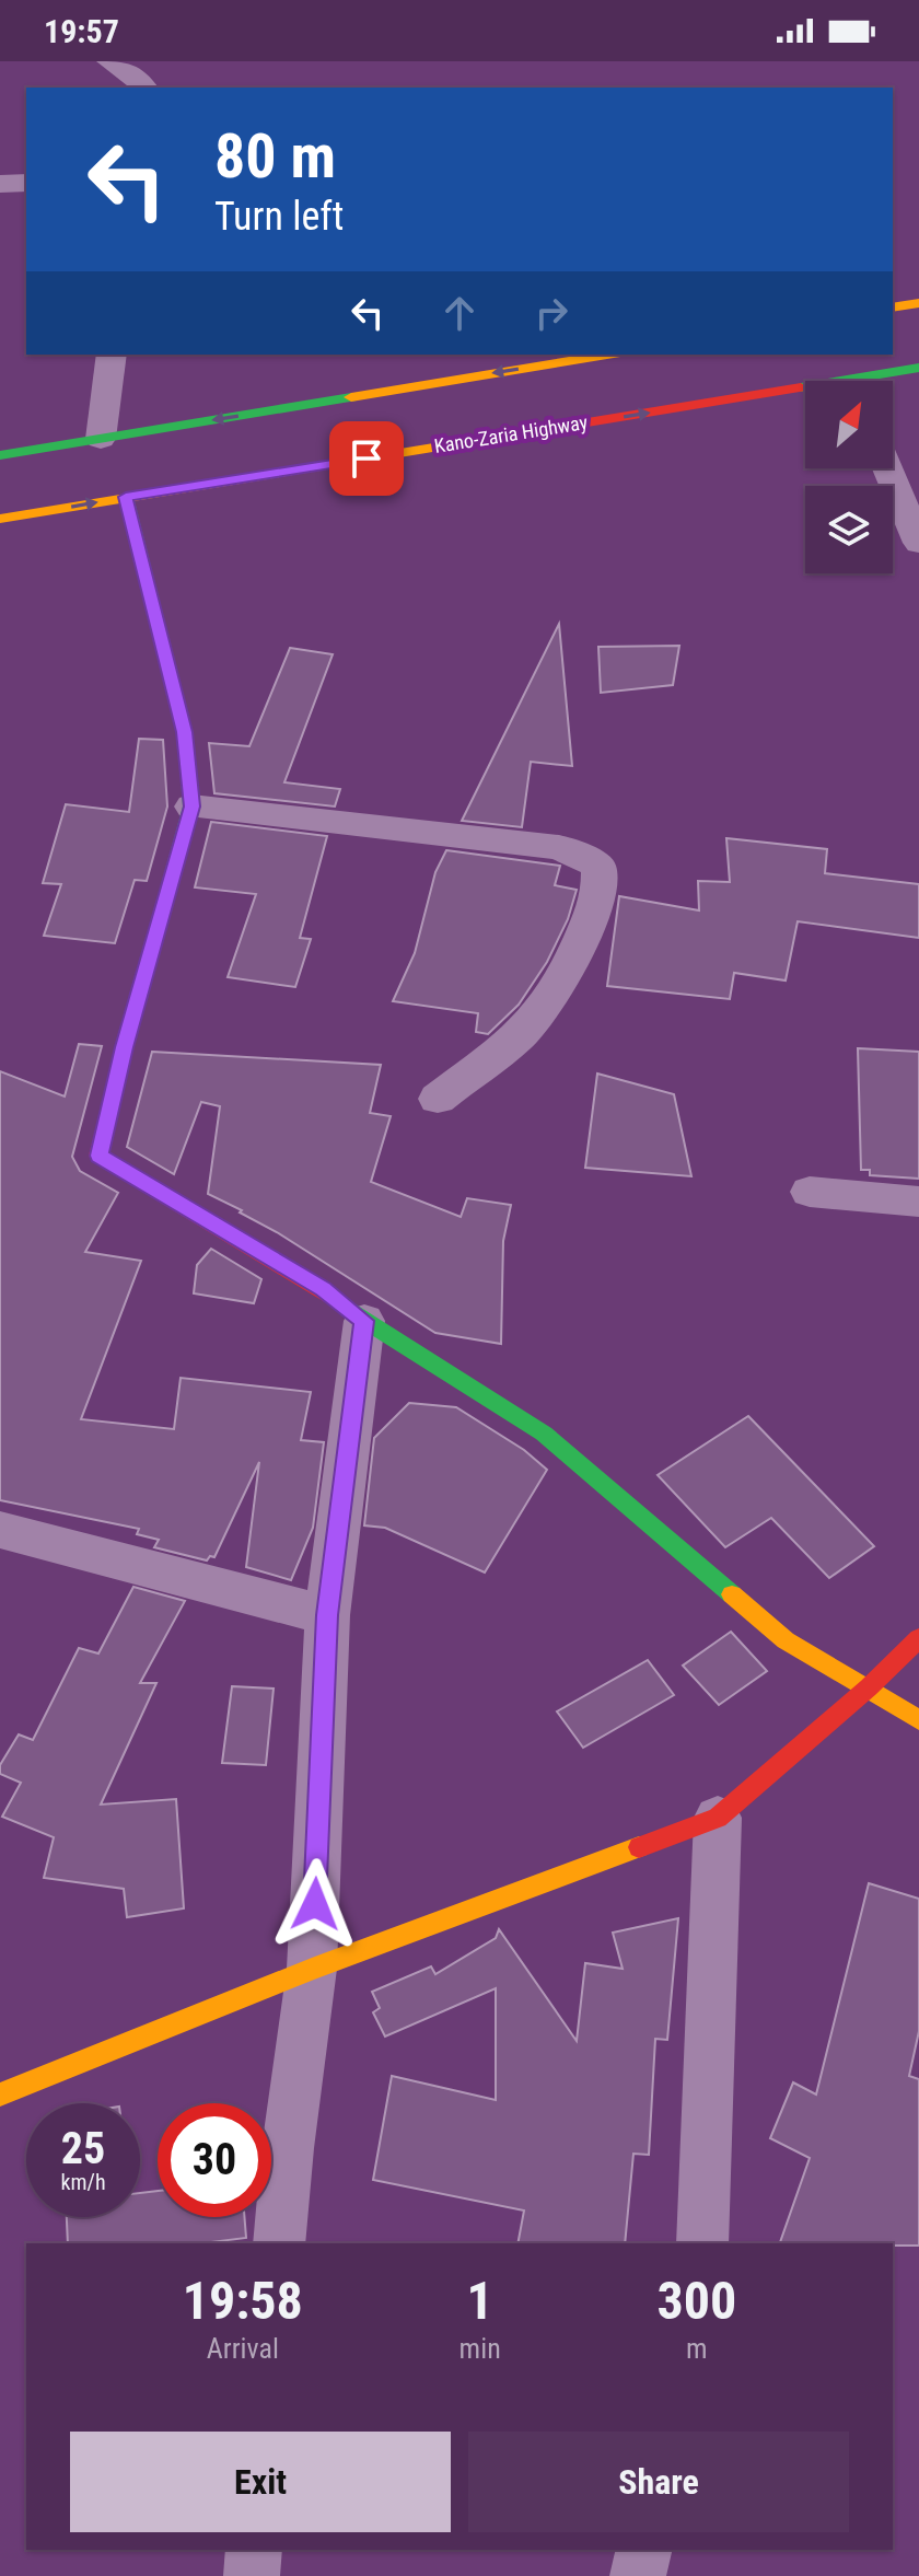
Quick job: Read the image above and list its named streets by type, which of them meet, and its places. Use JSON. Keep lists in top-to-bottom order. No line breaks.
{"streets":{"main road":["Kano-Zaria Highway"]},"north":"top right","page":{"status":"19:57","turn":["80 m","Turn left"],"speed":"25 km/h","limit":"30","eta":["19:58","Arrival","1","min","300","m"],"buttons":["Exit","Share"]}}
